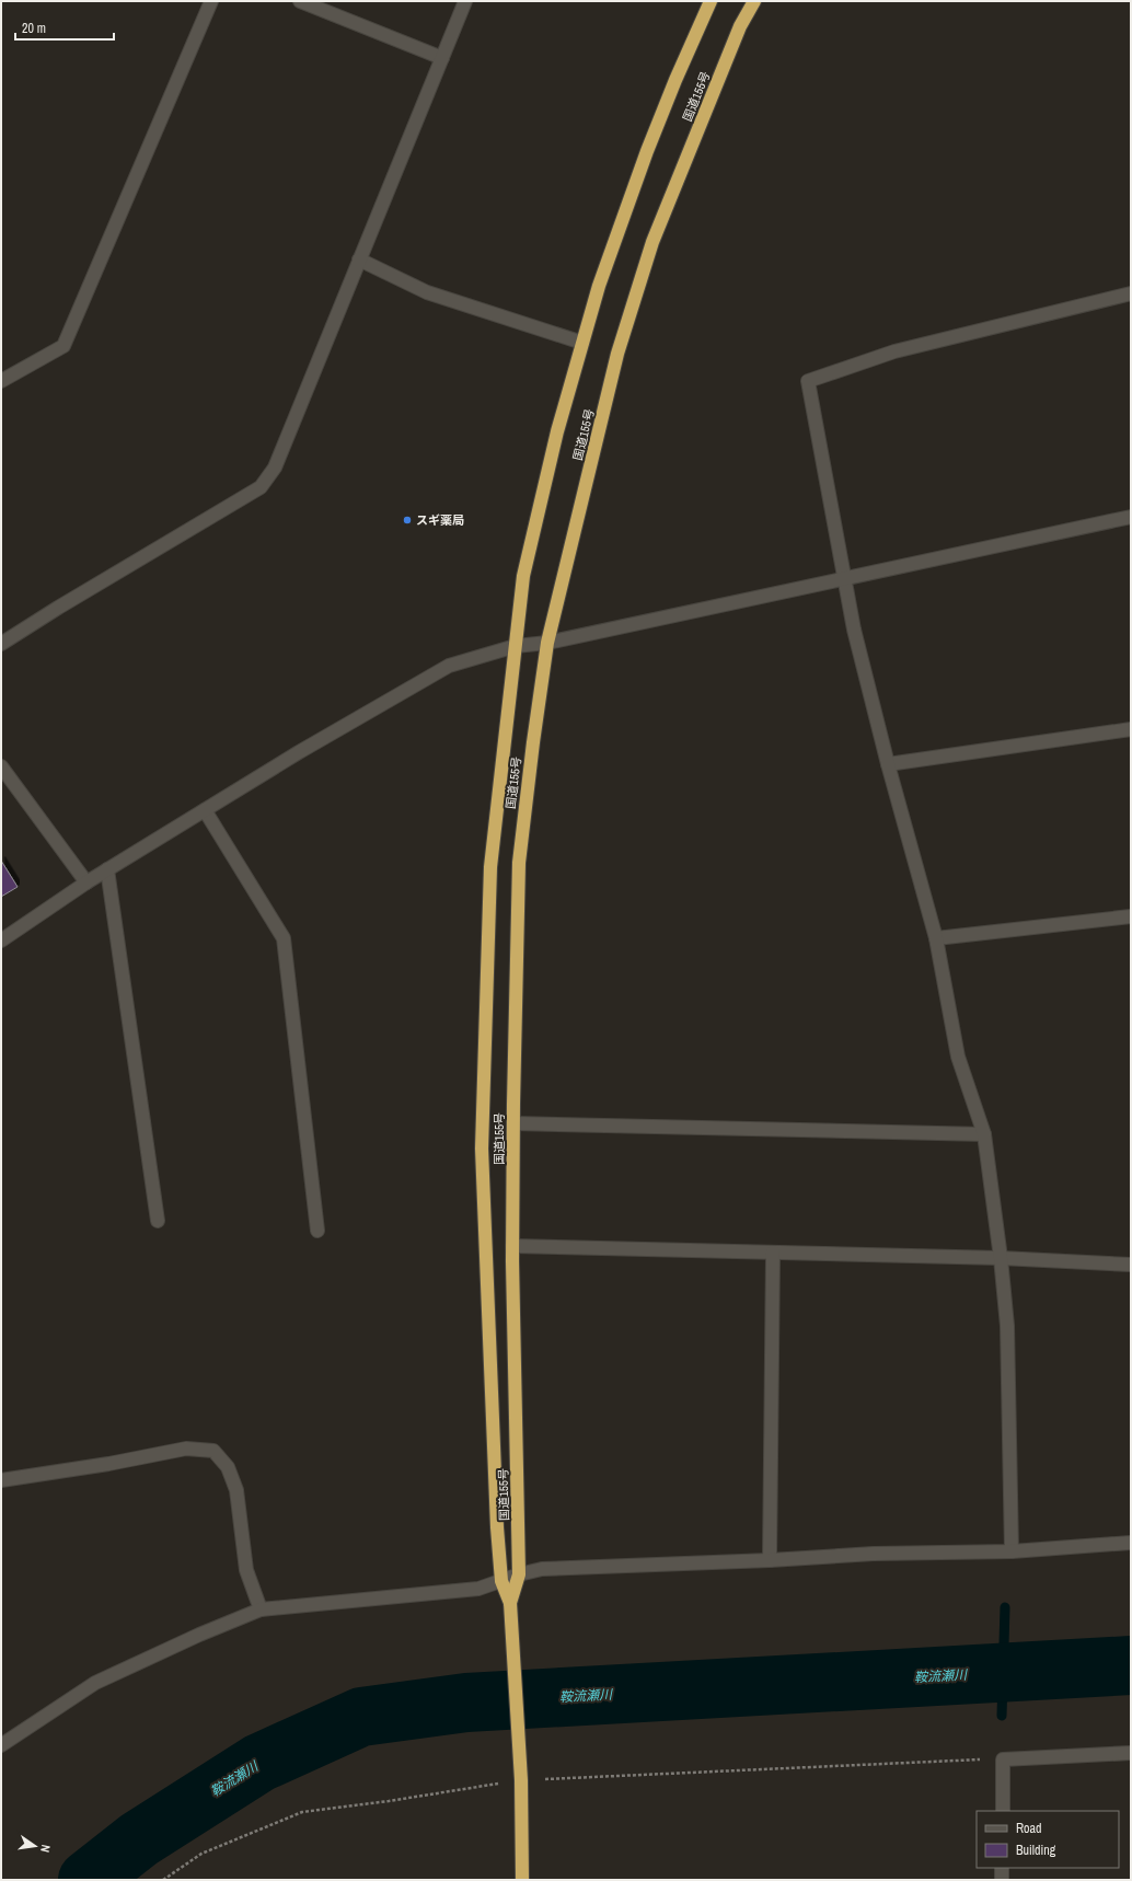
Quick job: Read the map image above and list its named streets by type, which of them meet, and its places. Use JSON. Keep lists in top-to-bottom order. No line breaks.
{"streets":{"highway":["国道155号"]},"water":["鞍流瀬川"],"places":["スギ薬局"],"legend":["Road","Building"],"scale_bar":"20 m","north":"right"}
